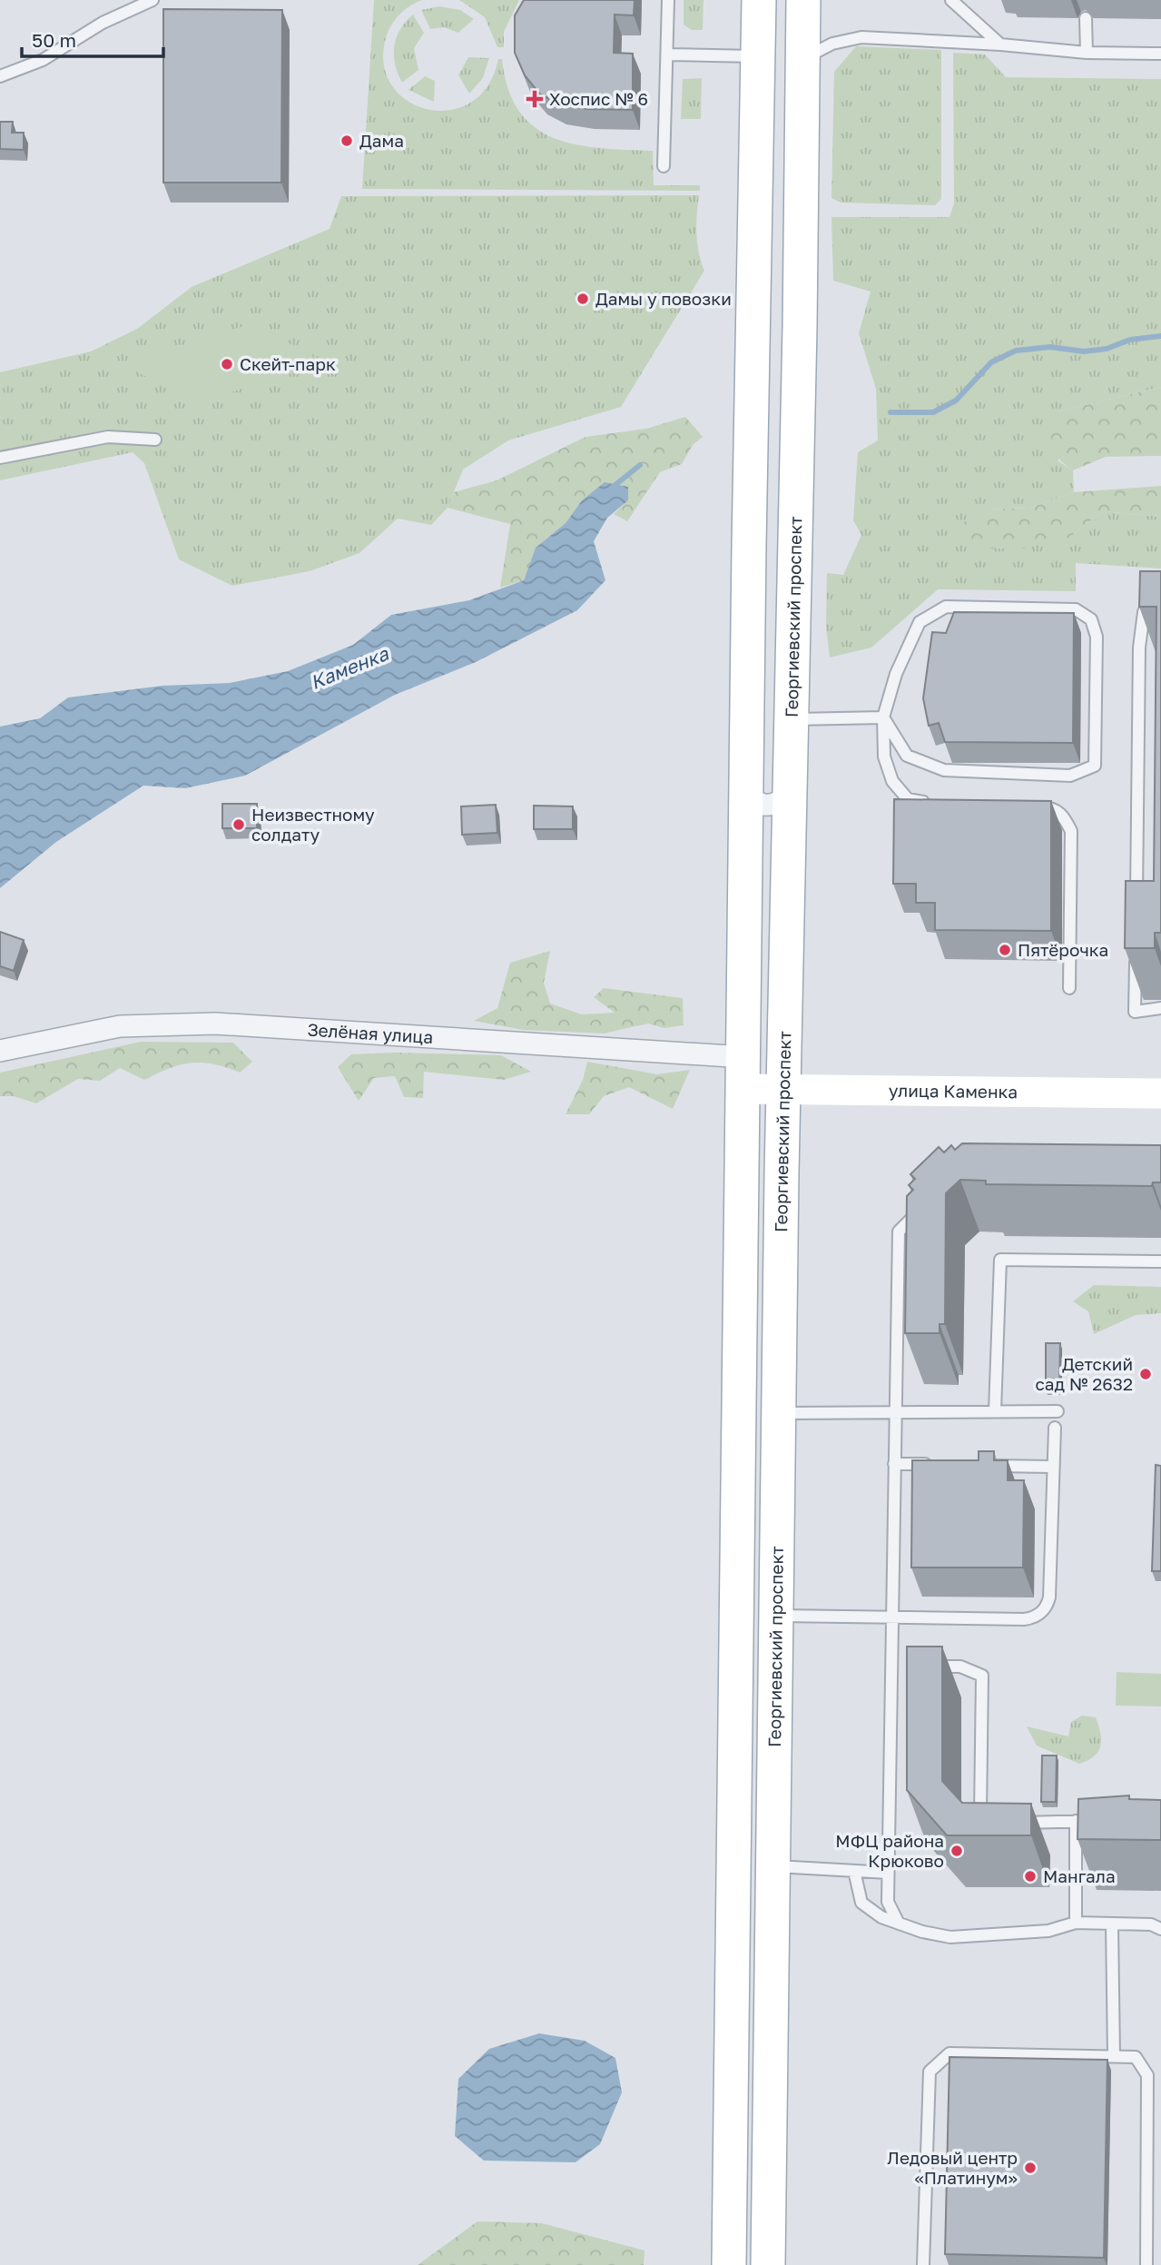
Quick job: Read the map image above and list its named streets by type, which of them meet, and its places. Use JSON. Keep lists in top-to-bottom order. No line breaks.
{"streets":{"main road":["Георгиевский проспект","улица Каменка"],"street":["Зелёная улица"]},"crossings":[["Георгиевский проспект","улица Каменка"],["Зелёная улица","улица Каменка"]],"water":["Каменка"],"places":{"health":["Хоспис № 6"],"other":["Дама","Дамы у повозки","Скейт-парк","Неизвестному солдату","Пятёрочка","Детский сад № 2632","МФЦ района Крюково","Мангала","Ледовый центр «Платинум»"]},"scale_bar":"50 m"}
